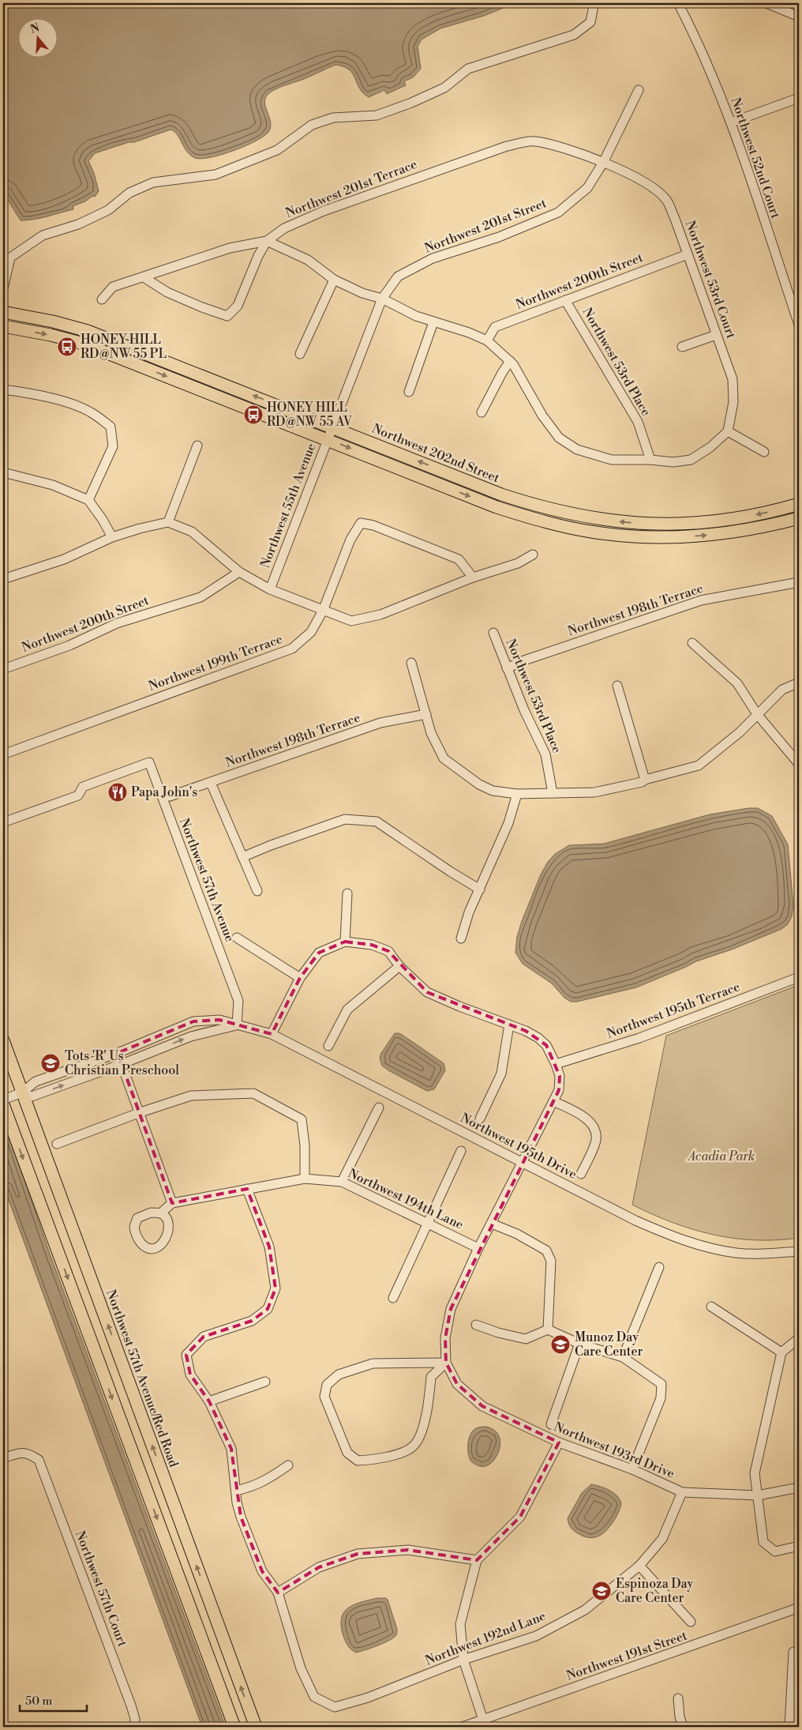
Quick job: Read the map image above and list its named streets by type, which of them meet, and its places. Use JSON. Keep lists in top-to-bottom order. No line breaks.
{"streets":{"main road":["Northwest 202nd Street","Northwest 57th Avenue/Red Road"],"street":["Northwest 52nd Court","Northwest 201st Terrace","Northwest 201st Street","Northwest 53rd Court","Northwest 200th Street","Northwest 53rd Place","Northwest 55th Avenue","Northwest 198th Terrace","Northwest 199th Terrace","Northwest 57th Avenue","Northwest 195th Terrace","Northwest 195th Drive","Northwest 194th Lane","Northwest 193rd Drive","Northwest 57th Court","Northwest 192nd Lane","Northwest 191st Street"]},"crossings":[["Northwest 201st Terrace","Northwest 53rd Court"],["Northwest 201st Street","Northwest 53rd Court"],["Northwest 201st Street","Northwest 55th Avenue"],["Northwest 53rd Court","Northwest 200th Street"],["Northwest 200th Street","Northwest 53rd Place"],["Northwest 53rd Place","Northwest 198th Terrace"],["Northwest 202nd Street","Northwest 55th Avenue"],["Northwest 57th Avenue","Northwest 195th Drive"],["Northwest 195th Drive","Northwest 57th Avenue/Red Road"],["Northwest 193rd Drive","Northwest 192nd Lane"]],"parks":["Acadia Park"],"places":{"bus stop":["HONEY HILL RD@NW 55 PL","HONEY HILL RD@NW 55 AV"],"restaurant":["Papa John's"],"school or university":["Tots 'R' Us Christian Preschool","Munoz Day Care Center","Espinoza Day Care Center"]},"scale_bar":"50 m","north":"top"}
